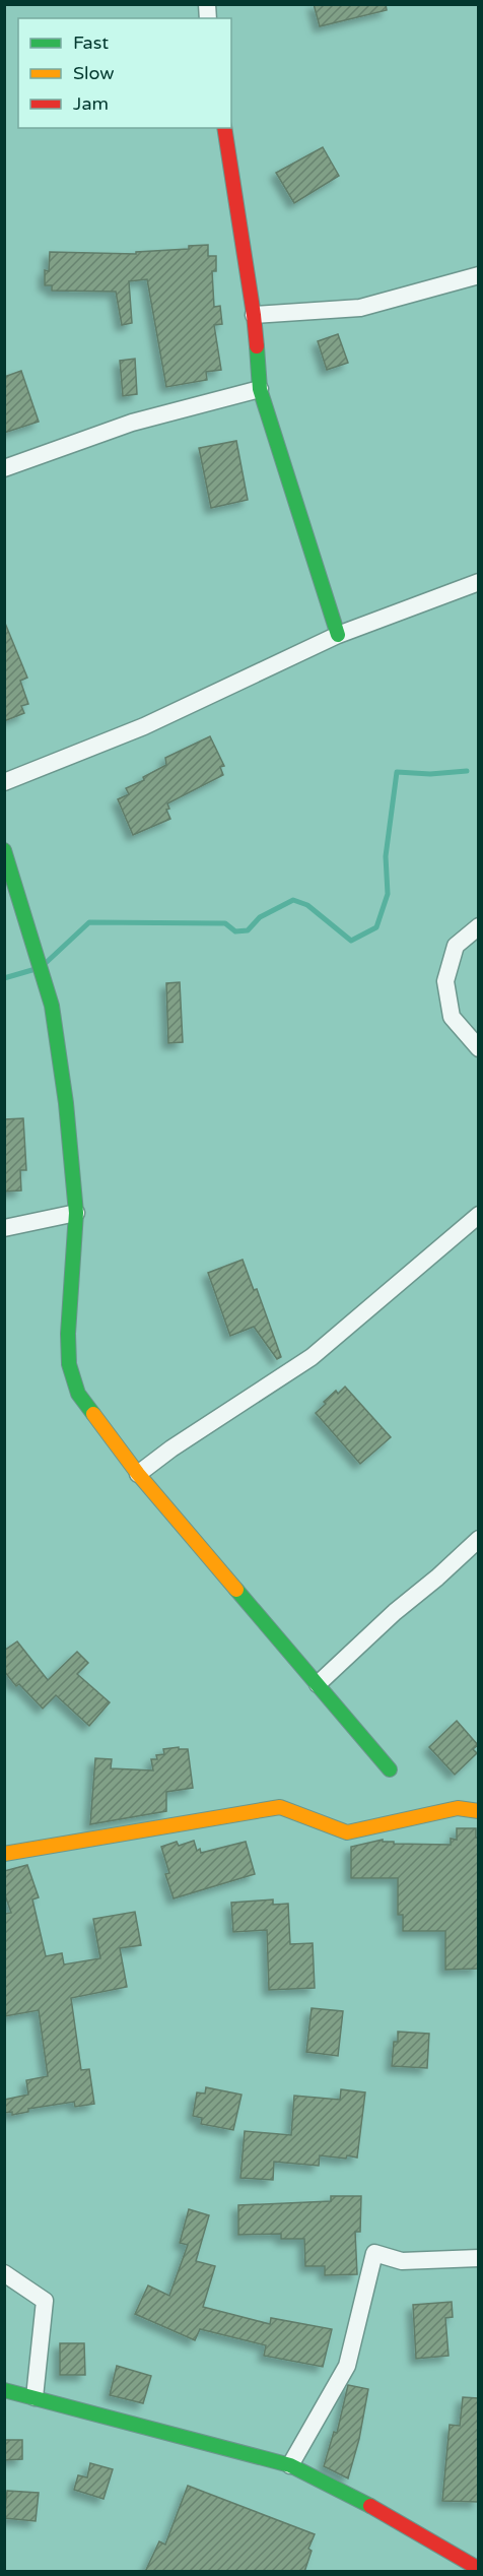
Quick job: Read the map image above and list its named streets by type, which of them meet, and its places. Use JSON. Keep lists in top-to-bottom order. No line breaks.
{"legend":["Fast","Slow","Jam"]}
